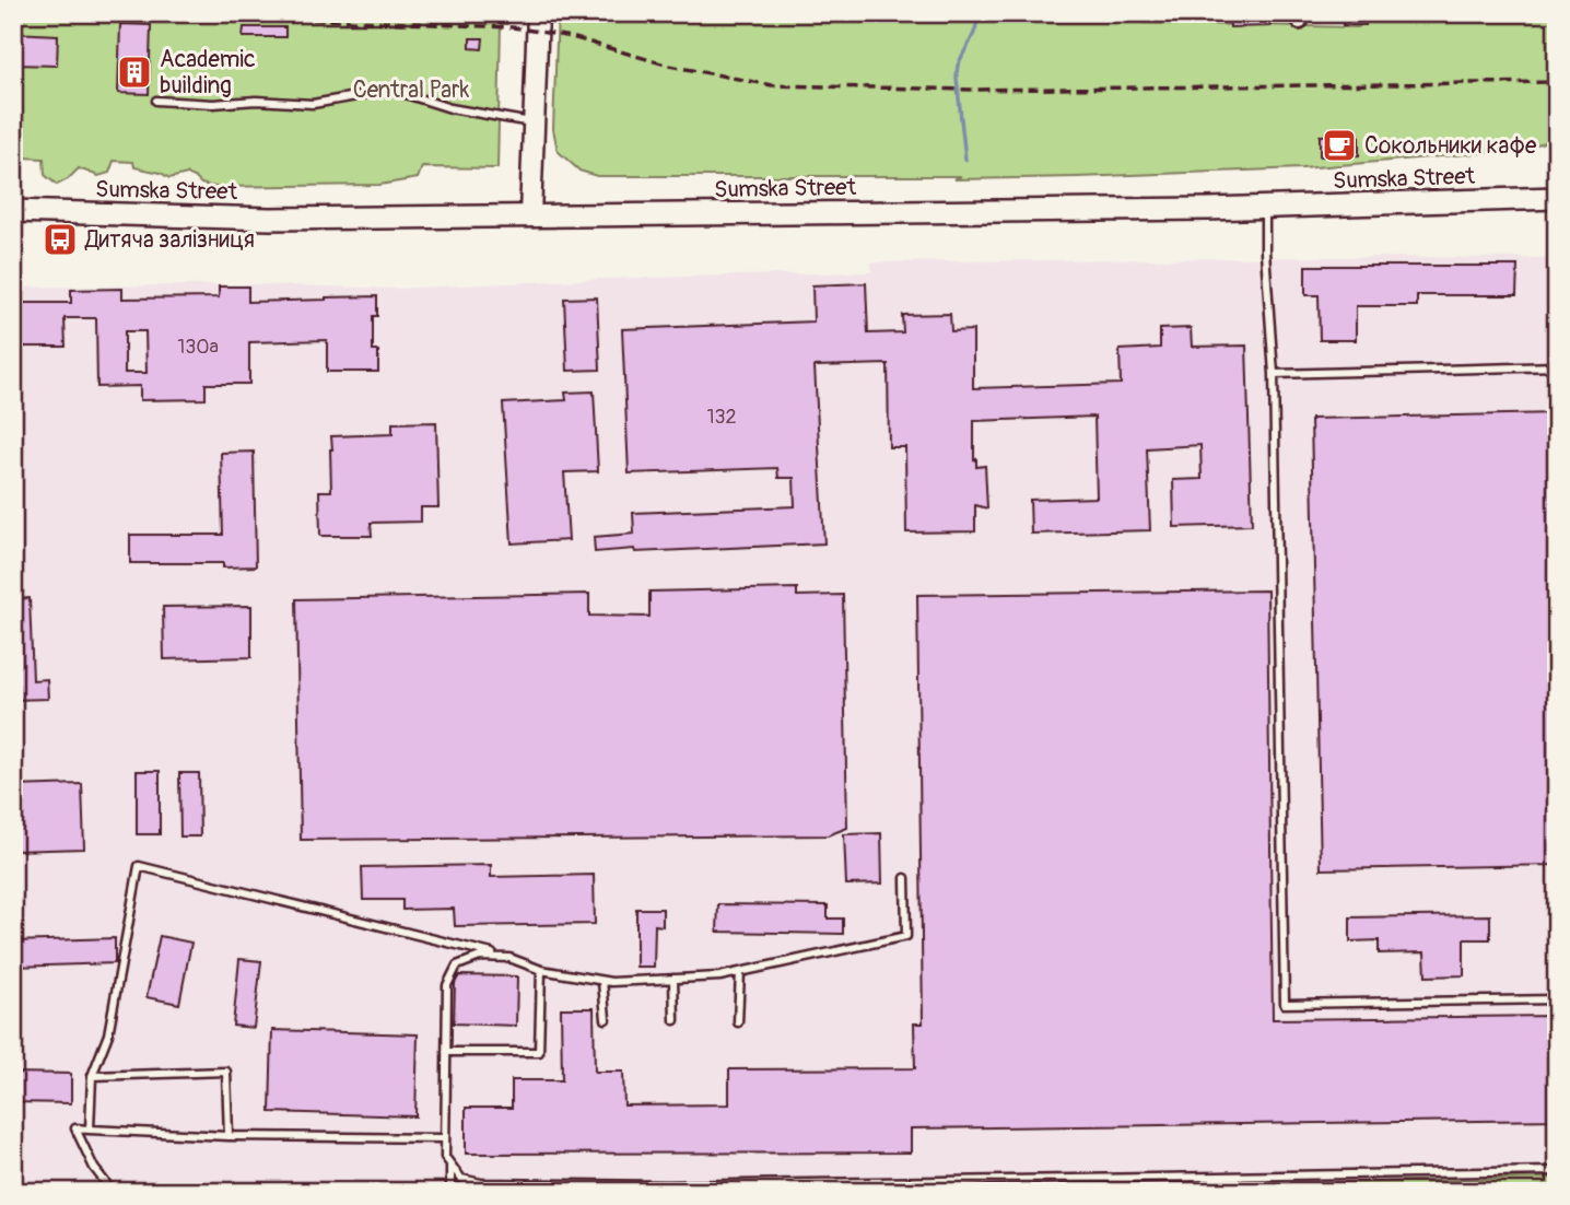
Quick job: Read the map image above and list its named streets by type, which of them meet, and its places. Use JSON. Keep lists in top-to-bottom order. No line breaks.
{"streets":{"main road":["Sumska Street"]},"parks":["Central Park"],"places":{"building":["Academic building"],"cafe":["Сокольники кафе"],"bus stop":["Дитяча залізниця"]},"house_numbers":["130а","132"]}
